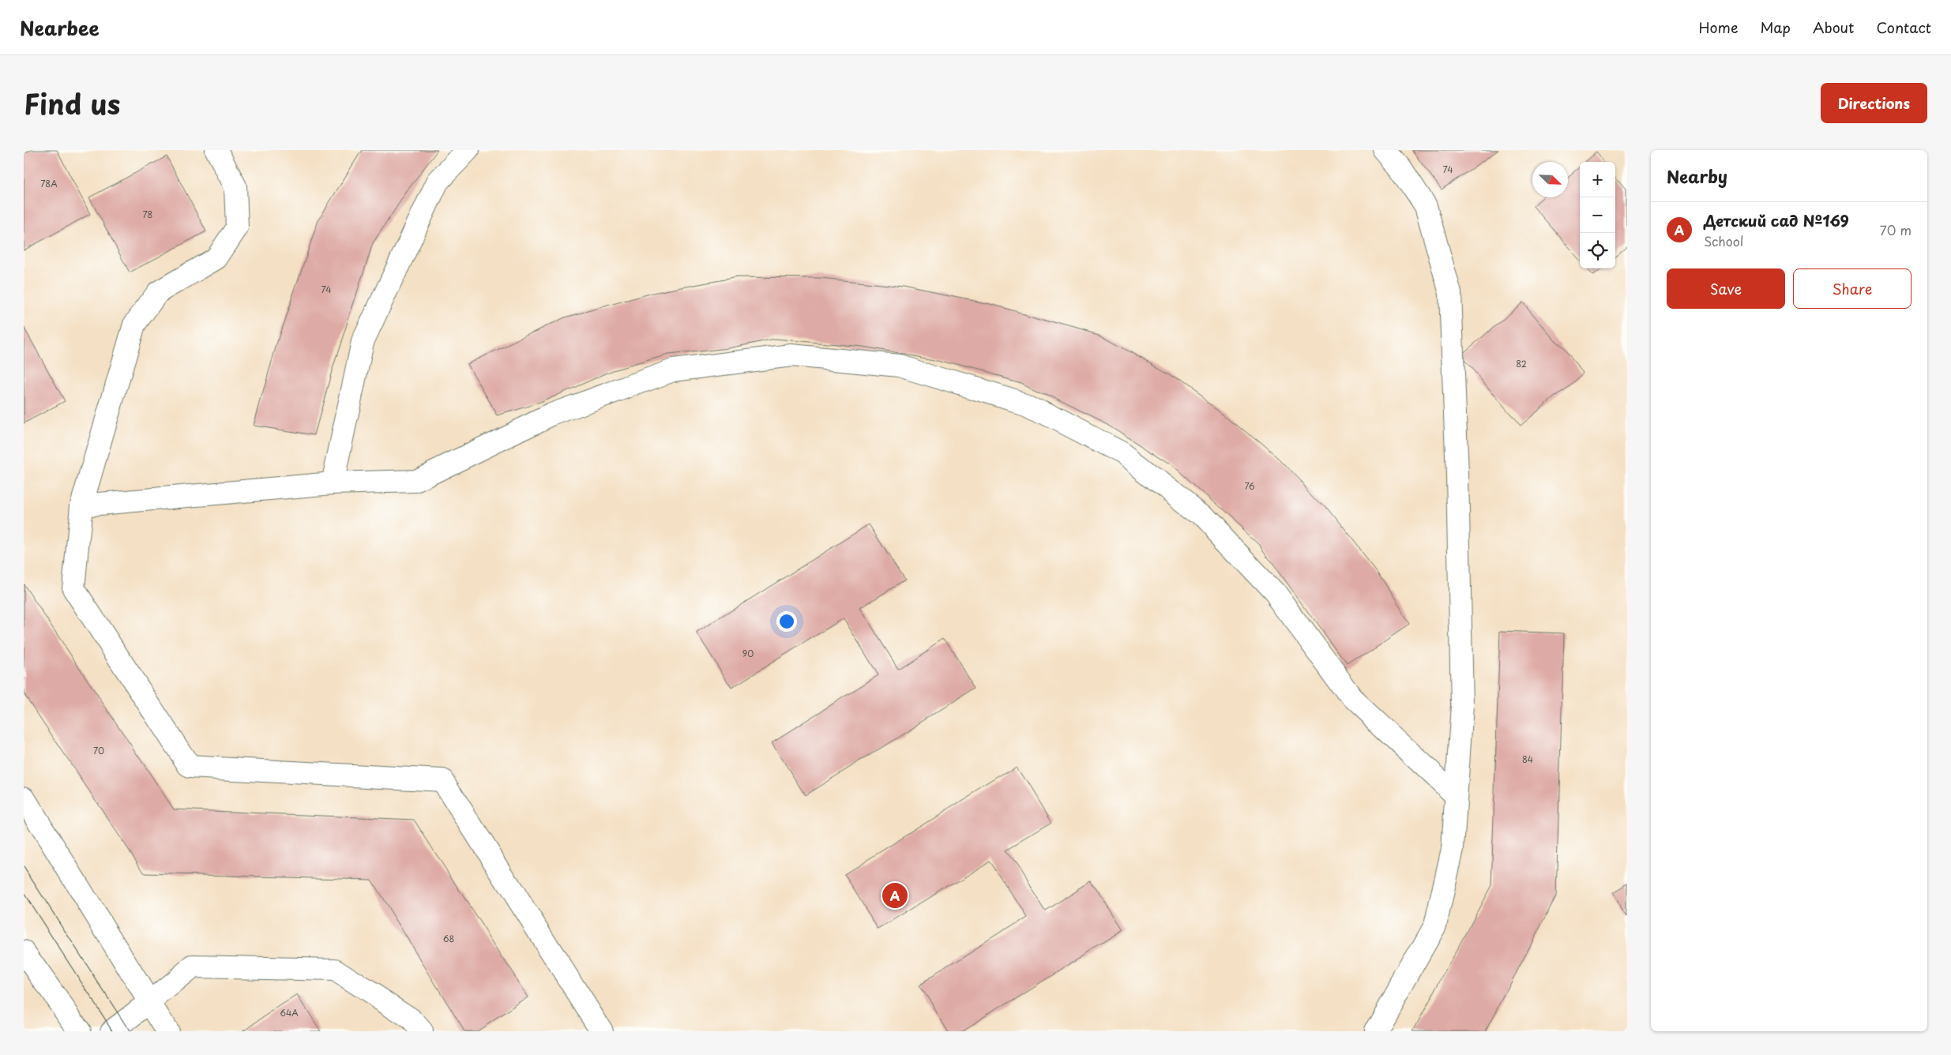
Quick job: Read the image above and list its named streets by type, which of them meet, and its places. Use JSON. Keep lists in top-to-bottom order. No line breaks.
{"house_numbers":["74","78А","78","74","82","76","90","70","84","68","64А"],"north":"bottom right","page":{"header":"Nearbee","nav":["Home","Map","About","Contact"],"title":"Find us","buttons":["Directions",["Save","Share"]],"heading":"Nearby","map_buttons":["+","−"],"list":[{"mark":"A","name":"Детский сад №169","note":"School","value":"70 m"}],"pins":"A"}}
